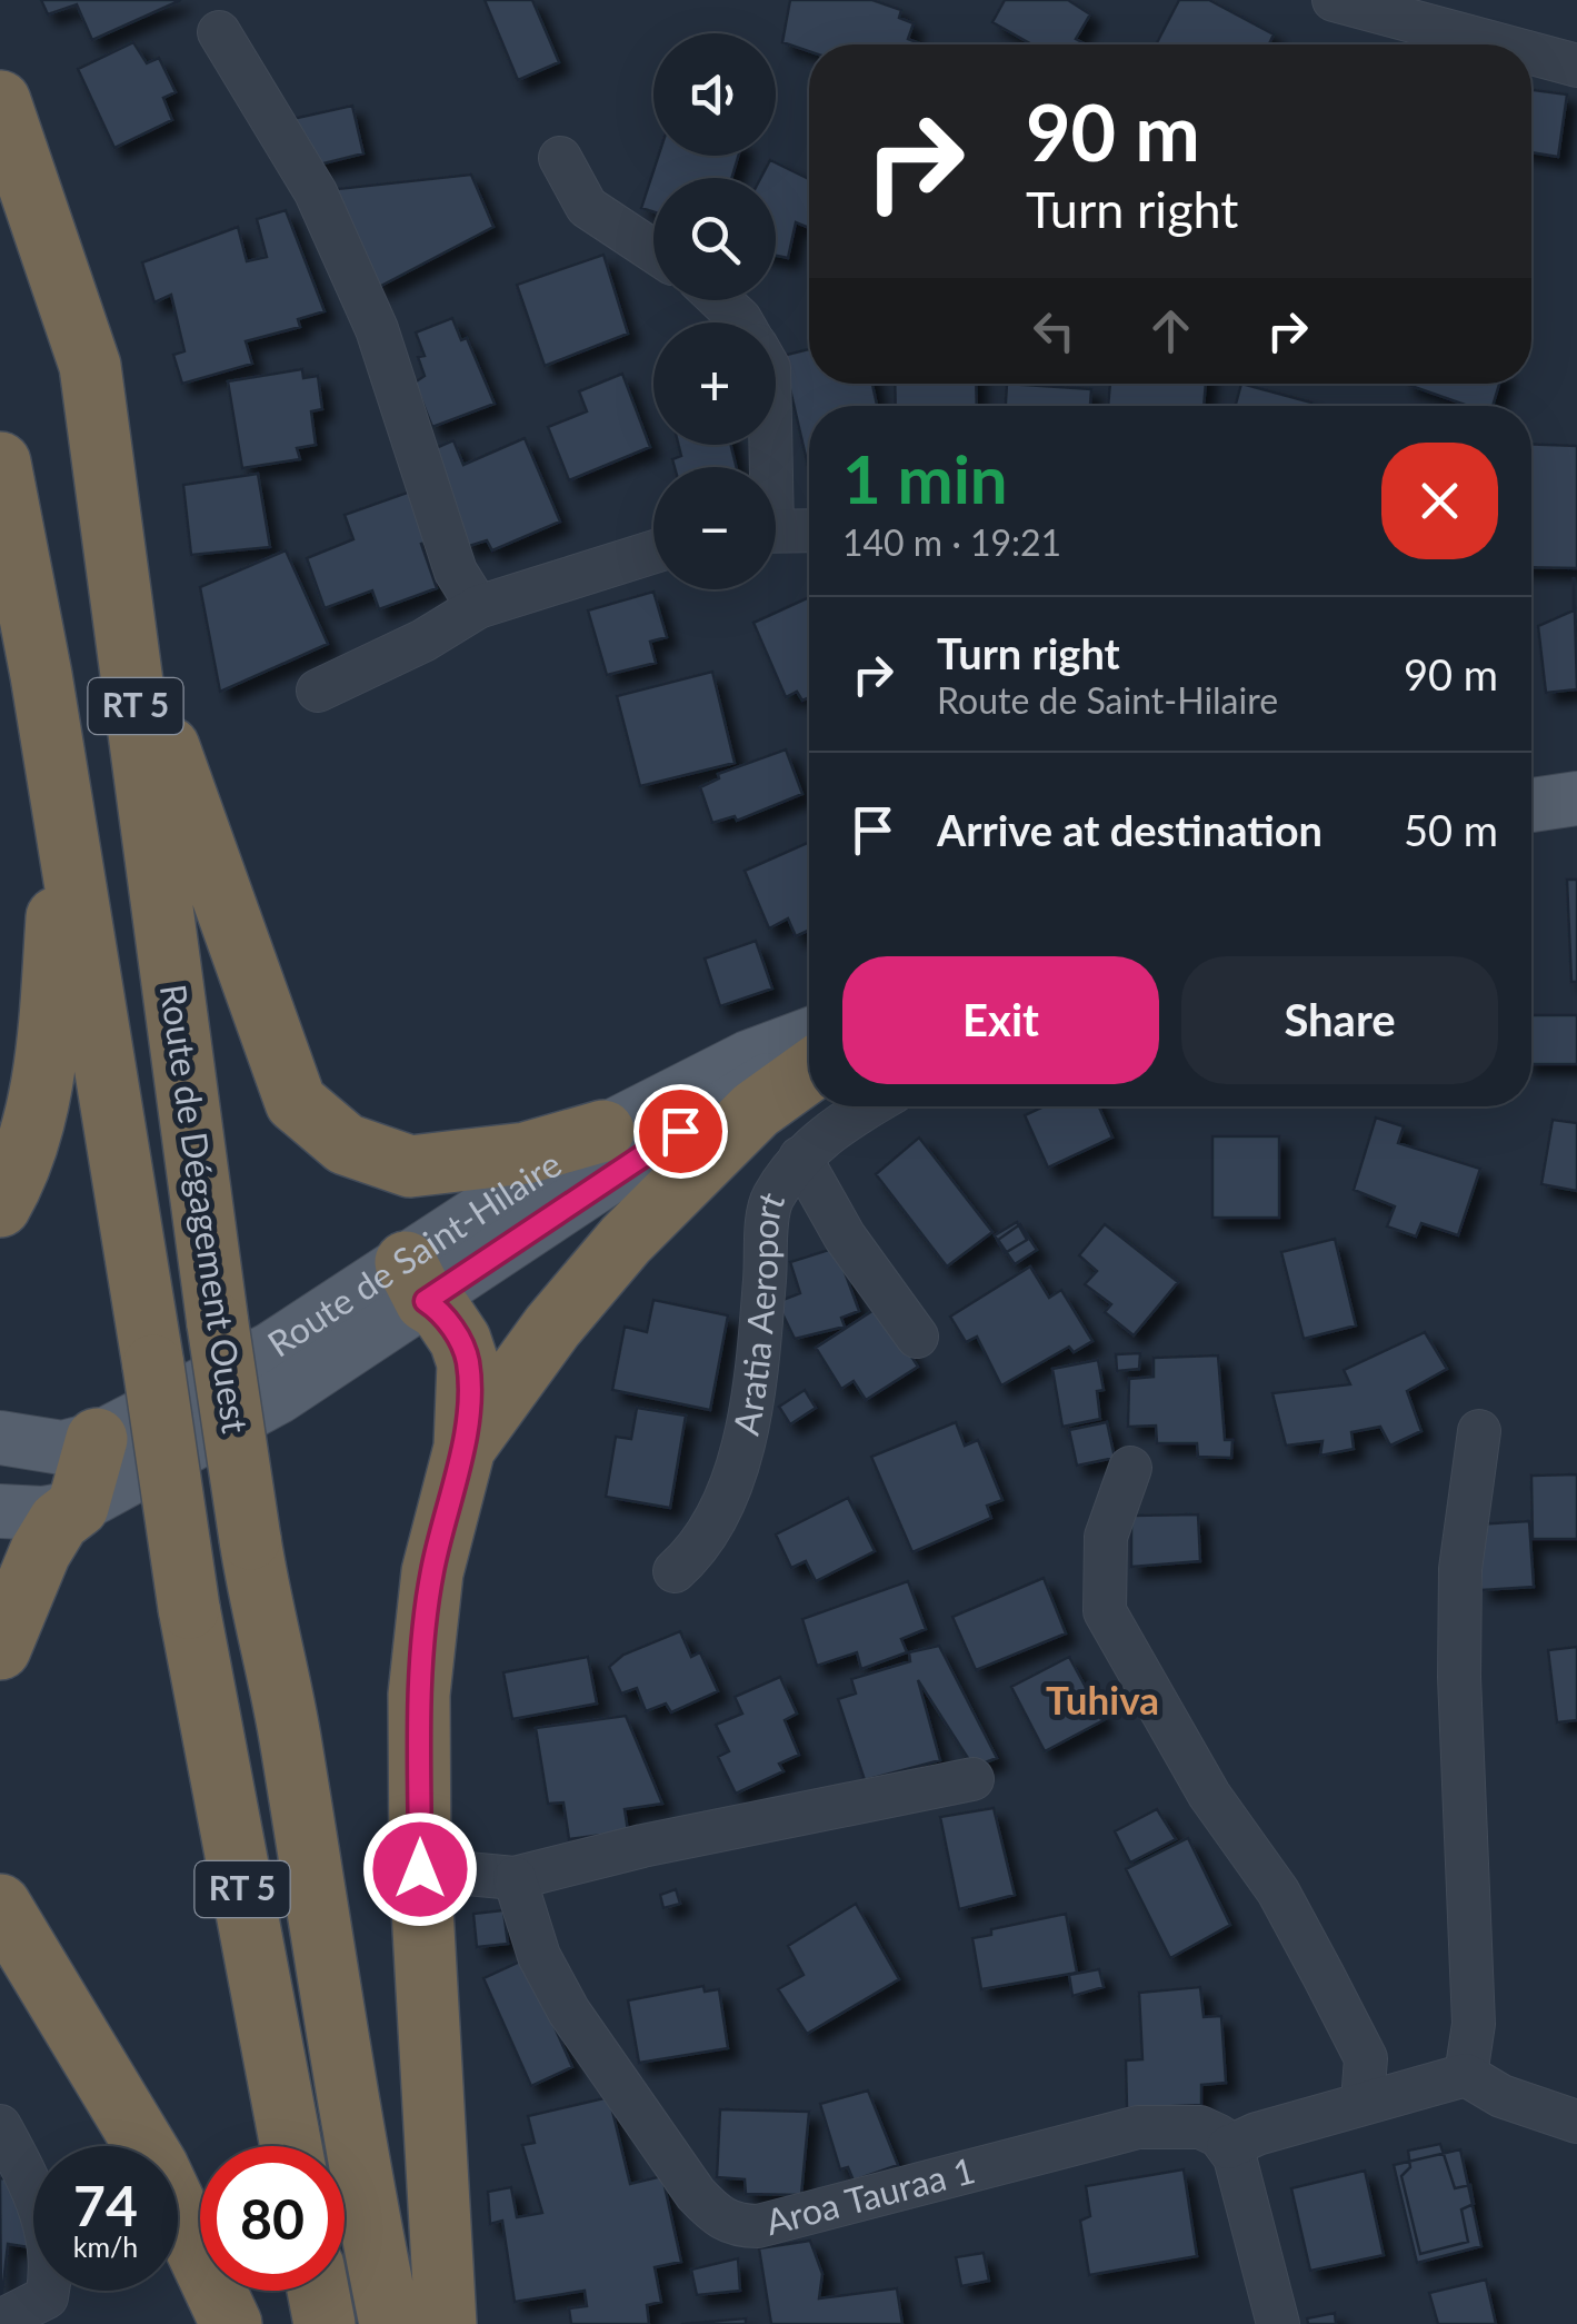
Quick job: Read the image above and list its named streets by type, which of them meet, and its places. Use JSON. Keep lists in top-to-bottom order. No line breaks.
{"streets":{"highway":["RT 5","Route de Dégagement Ouest"],"main road":["Route de Saint-Hilaire"],"street":["Aratia Aeroport","Aroa Tauraa 1"]},"districts":["Tuhiva"],"page":{"map_buttons":["+","−"],"turn":["90 m","Turn right"],"heading":["1 min","140 m · 19:21"],"list":[{"name":"Turn right","note":"Route de Saint-Hilaire","value":"90 m"},{"name":"Arrive at destination","value":"50 m"}],"buttons":["Exit","Share"],"speed":"74 km/h","limit":"80"}}
